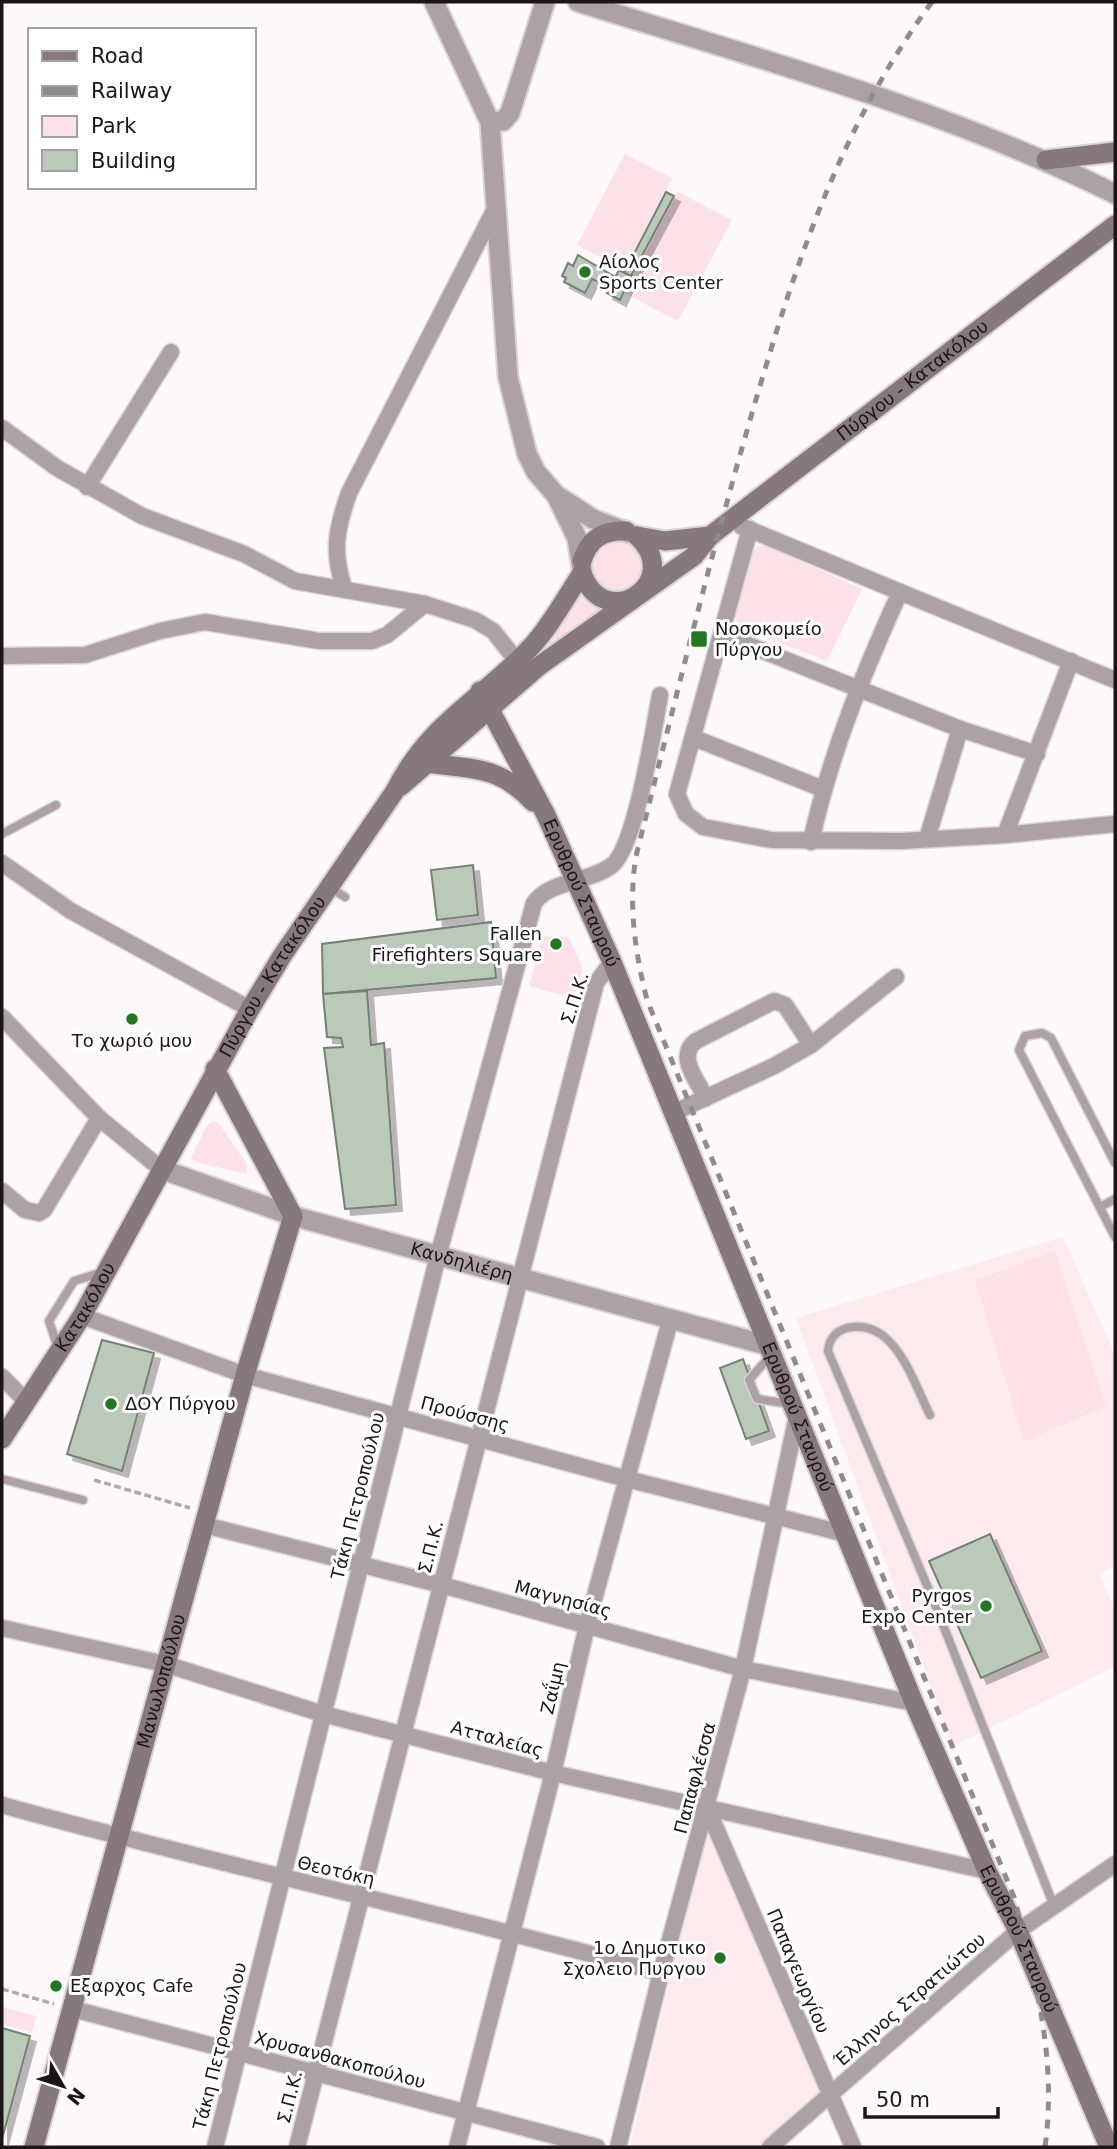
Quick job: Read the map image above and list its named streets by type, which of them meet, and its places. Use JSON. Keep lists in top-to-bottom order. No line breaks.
{"streets":{"main road":["Πύργου - Κατακόλου","Ερυθρού Σταυρού","Κατακόλου","Μανωλοπούλου"],"street":["Σ.Π.Κ.","Κανδηλιέρη","Προύσσης","Τάκη Πετροπούλου","Μαγνησίας","Ζαΐμη","Ατταλείας","Παπαφλέσσα","Θεοτόκη","Παπαγεωργίου","Έλληνος Στρατιώτου","Χρυσανθακοπούλου"]},"crossings":[["Πύργου - Κατακόλου","Ερυθρού Σταυρού"],["Πύργου - Κατακόλου","Κανδηλιέρη"],["Πύργου - Κατακόλου","Κατακόλου"],["Ερυθρού Σταυρού","Σ.Π.Κ."],["Ερυθρού Σταυρού","Κανδηλιέρη"],["Ερυθρού Σταυρού","Προύσσης"],["Ερυθρού Σταυρού","Τάκη Πετροπούλου"],["Ερυθρού Σταυρού","Μαγνησίας"],["Ερυθρού Σταυρού","Ατταλείας"],["Ερυθρού Σταυρού","Παπαφλέσσα"],["Ερυθρού Σταυρού","Έλληνος Στρατιώτου"],["Σ.Π.Κ.","Κανδηλιέρη"],["Σ.Π.Κ.","Προύσσης"],["Σ.Π.Κ.","Μαγνησίας"],["Σ.Π.Κ.","Ατταλείας"],["Σ.Π.Κ.","Θεοτόκη"],["Σ.Π.Κ.","Χρυσανθακοπούλου"],["Κανδηλιέρη","Κατακόλου"],["Κανδηλιέρη","Τάκη Πετροπούλου"],["Κανδηλιέρη","Μανωλοπούλου"],["Κανδηλιέρη","Ζαΐμη"],["Κατακόλου","Προύσσης"],["Προύσσης","Τάκη Πετροπούλου"],["Προύσσης","Μανωλοπούλου"],["Προύσσης","Ζαΐμη"],["Προύσσης","Παπαφλέσσα"],["Τάκη Πετροπούλου","Μαγνησίας"],["Τάκη Πετροπούλου","Ατταλείας"],["Τάκη Πετροπούλου","Θεοτόκη"],["Τάκη Πετροπούλου","Χρυσανθακοπούλου"],["Μαγνησίας","Μανωλοπούλου"],["Μαγνησίας","Ζαΐμη"],["Μαγνησίας","Παπαφλέσσα"],["Μανωλοπούλου","Ατταλείας"],["Μανωλοπούλου","Θεοτόκη"],["Μανωλοπούλου","Χρυσανθακοπούλου"],["Ζαΐμη","Ατταλείας"],["Ζαΐμη","Θεοτόκη"],["Ζαΐμη","Χρυσανθακοπούλου"],["Ατταλείας","Παπαφλέσσα"],["Ατταλείας","Παπαγεωργίου"],["Παπαφλέσσα","Θεοτόκη"],["Παπαφλέσσα","Παπαγεωργίου"],["Παπαγεωργίου","Έλληνος Στρατιώτου"]],"places":{"other":["Αίολος Sports Center","Fallen Firefighters Square","Το χωριό μου","ΔΟΥ Πύργου","Pyrgos Expo Center","1ο Δημοτικο Σχολειο Πυργου","Εξαρχος Cafe"],"transit":["Νοσοκομείο Πύργου"]},"legend":["Road","Railway","Park","Building"],"scale_bar":"50 m","north":"bottom right"}
